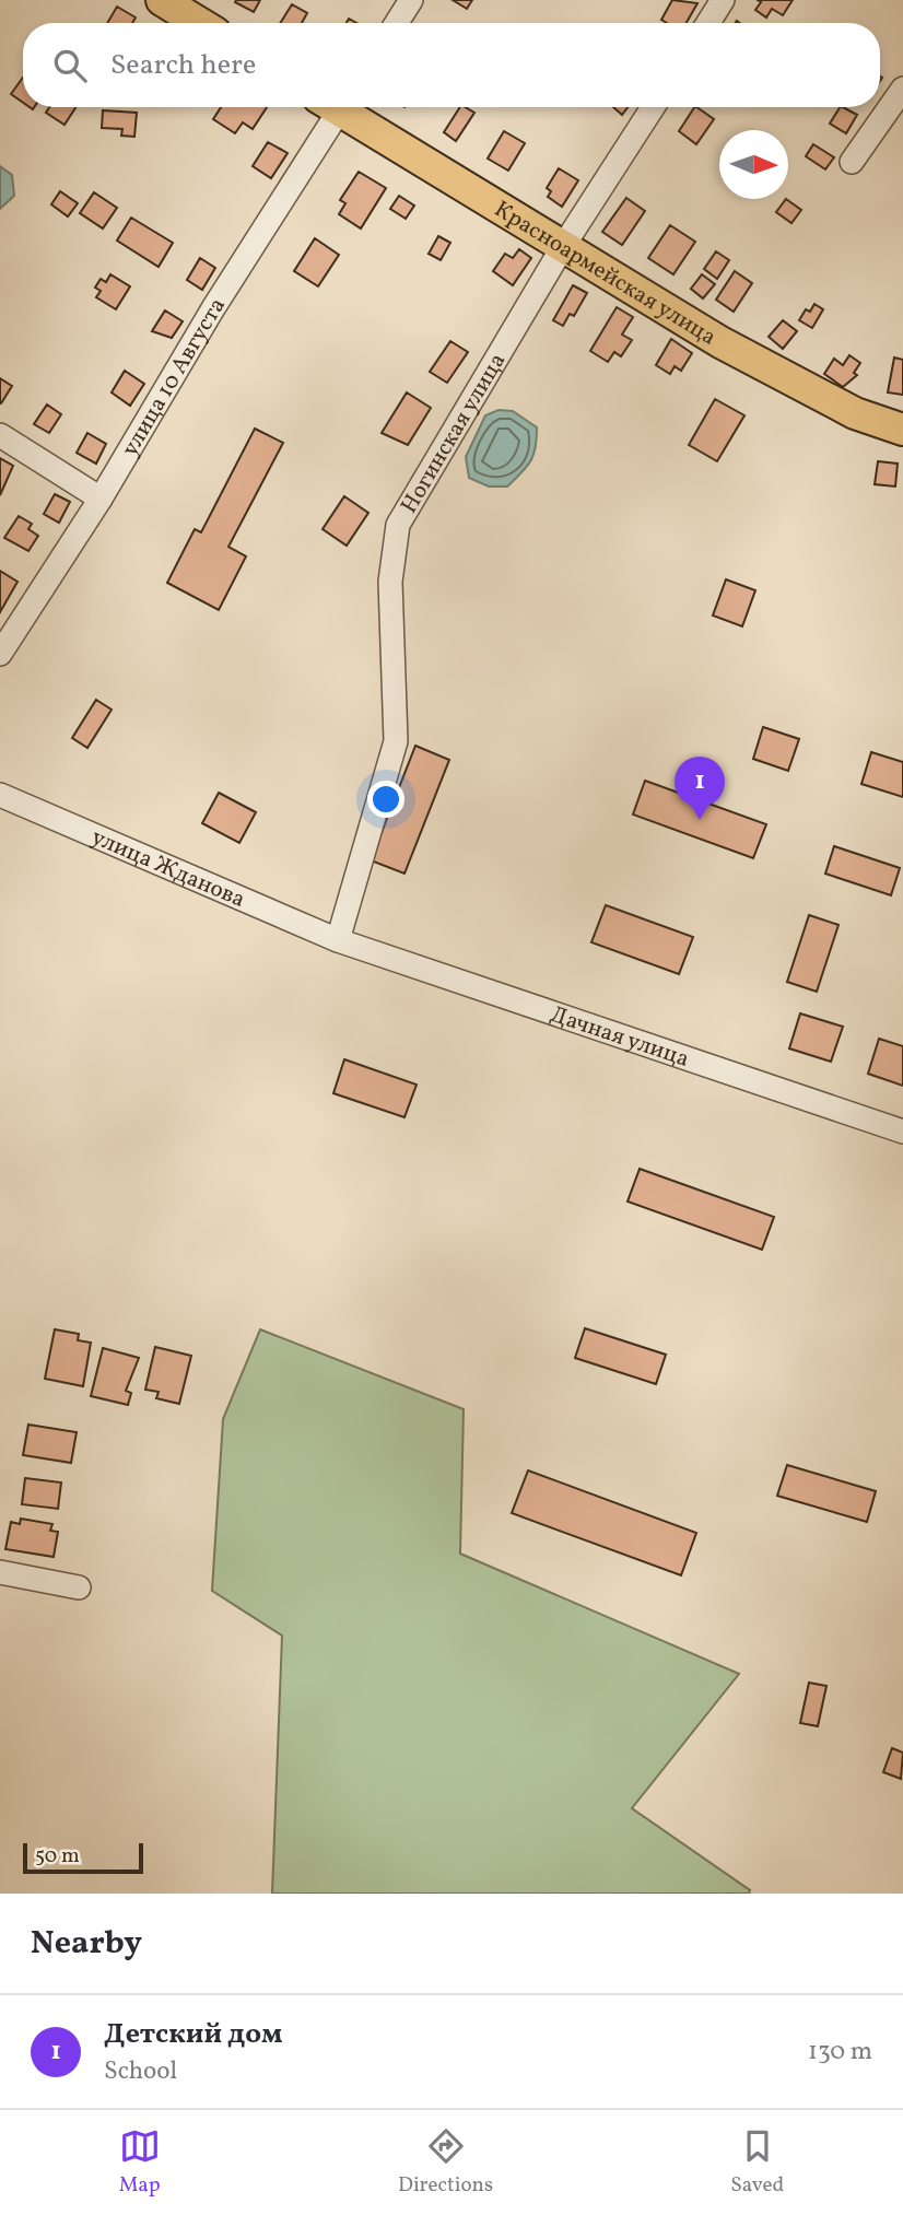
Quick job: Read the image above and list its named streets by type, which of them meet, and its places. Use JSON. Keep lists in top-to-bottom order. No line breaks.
{"streets":{"main road":["Красноармейская улица"],"street":["улица 10 Августа","Ногинская улица","улица Жданова","Дачная улица"]},"crossings":[["Красноармейская улица","Ногинская улица"],["Ногинская улица","улица Жданова"],["Ногинская улица","Дачная улица"],["улица Жданова","Дачная улица"]],"scale_bar":"50 m","north":"right","page":{"search":"Search here","pins":"1","scale":"50 m","heading":"Nearby","list":[{"mark":"1","name":"Детский дом","note":"School","value":"130 m"}],"nav":["Map","Directions","Saved"]}}
